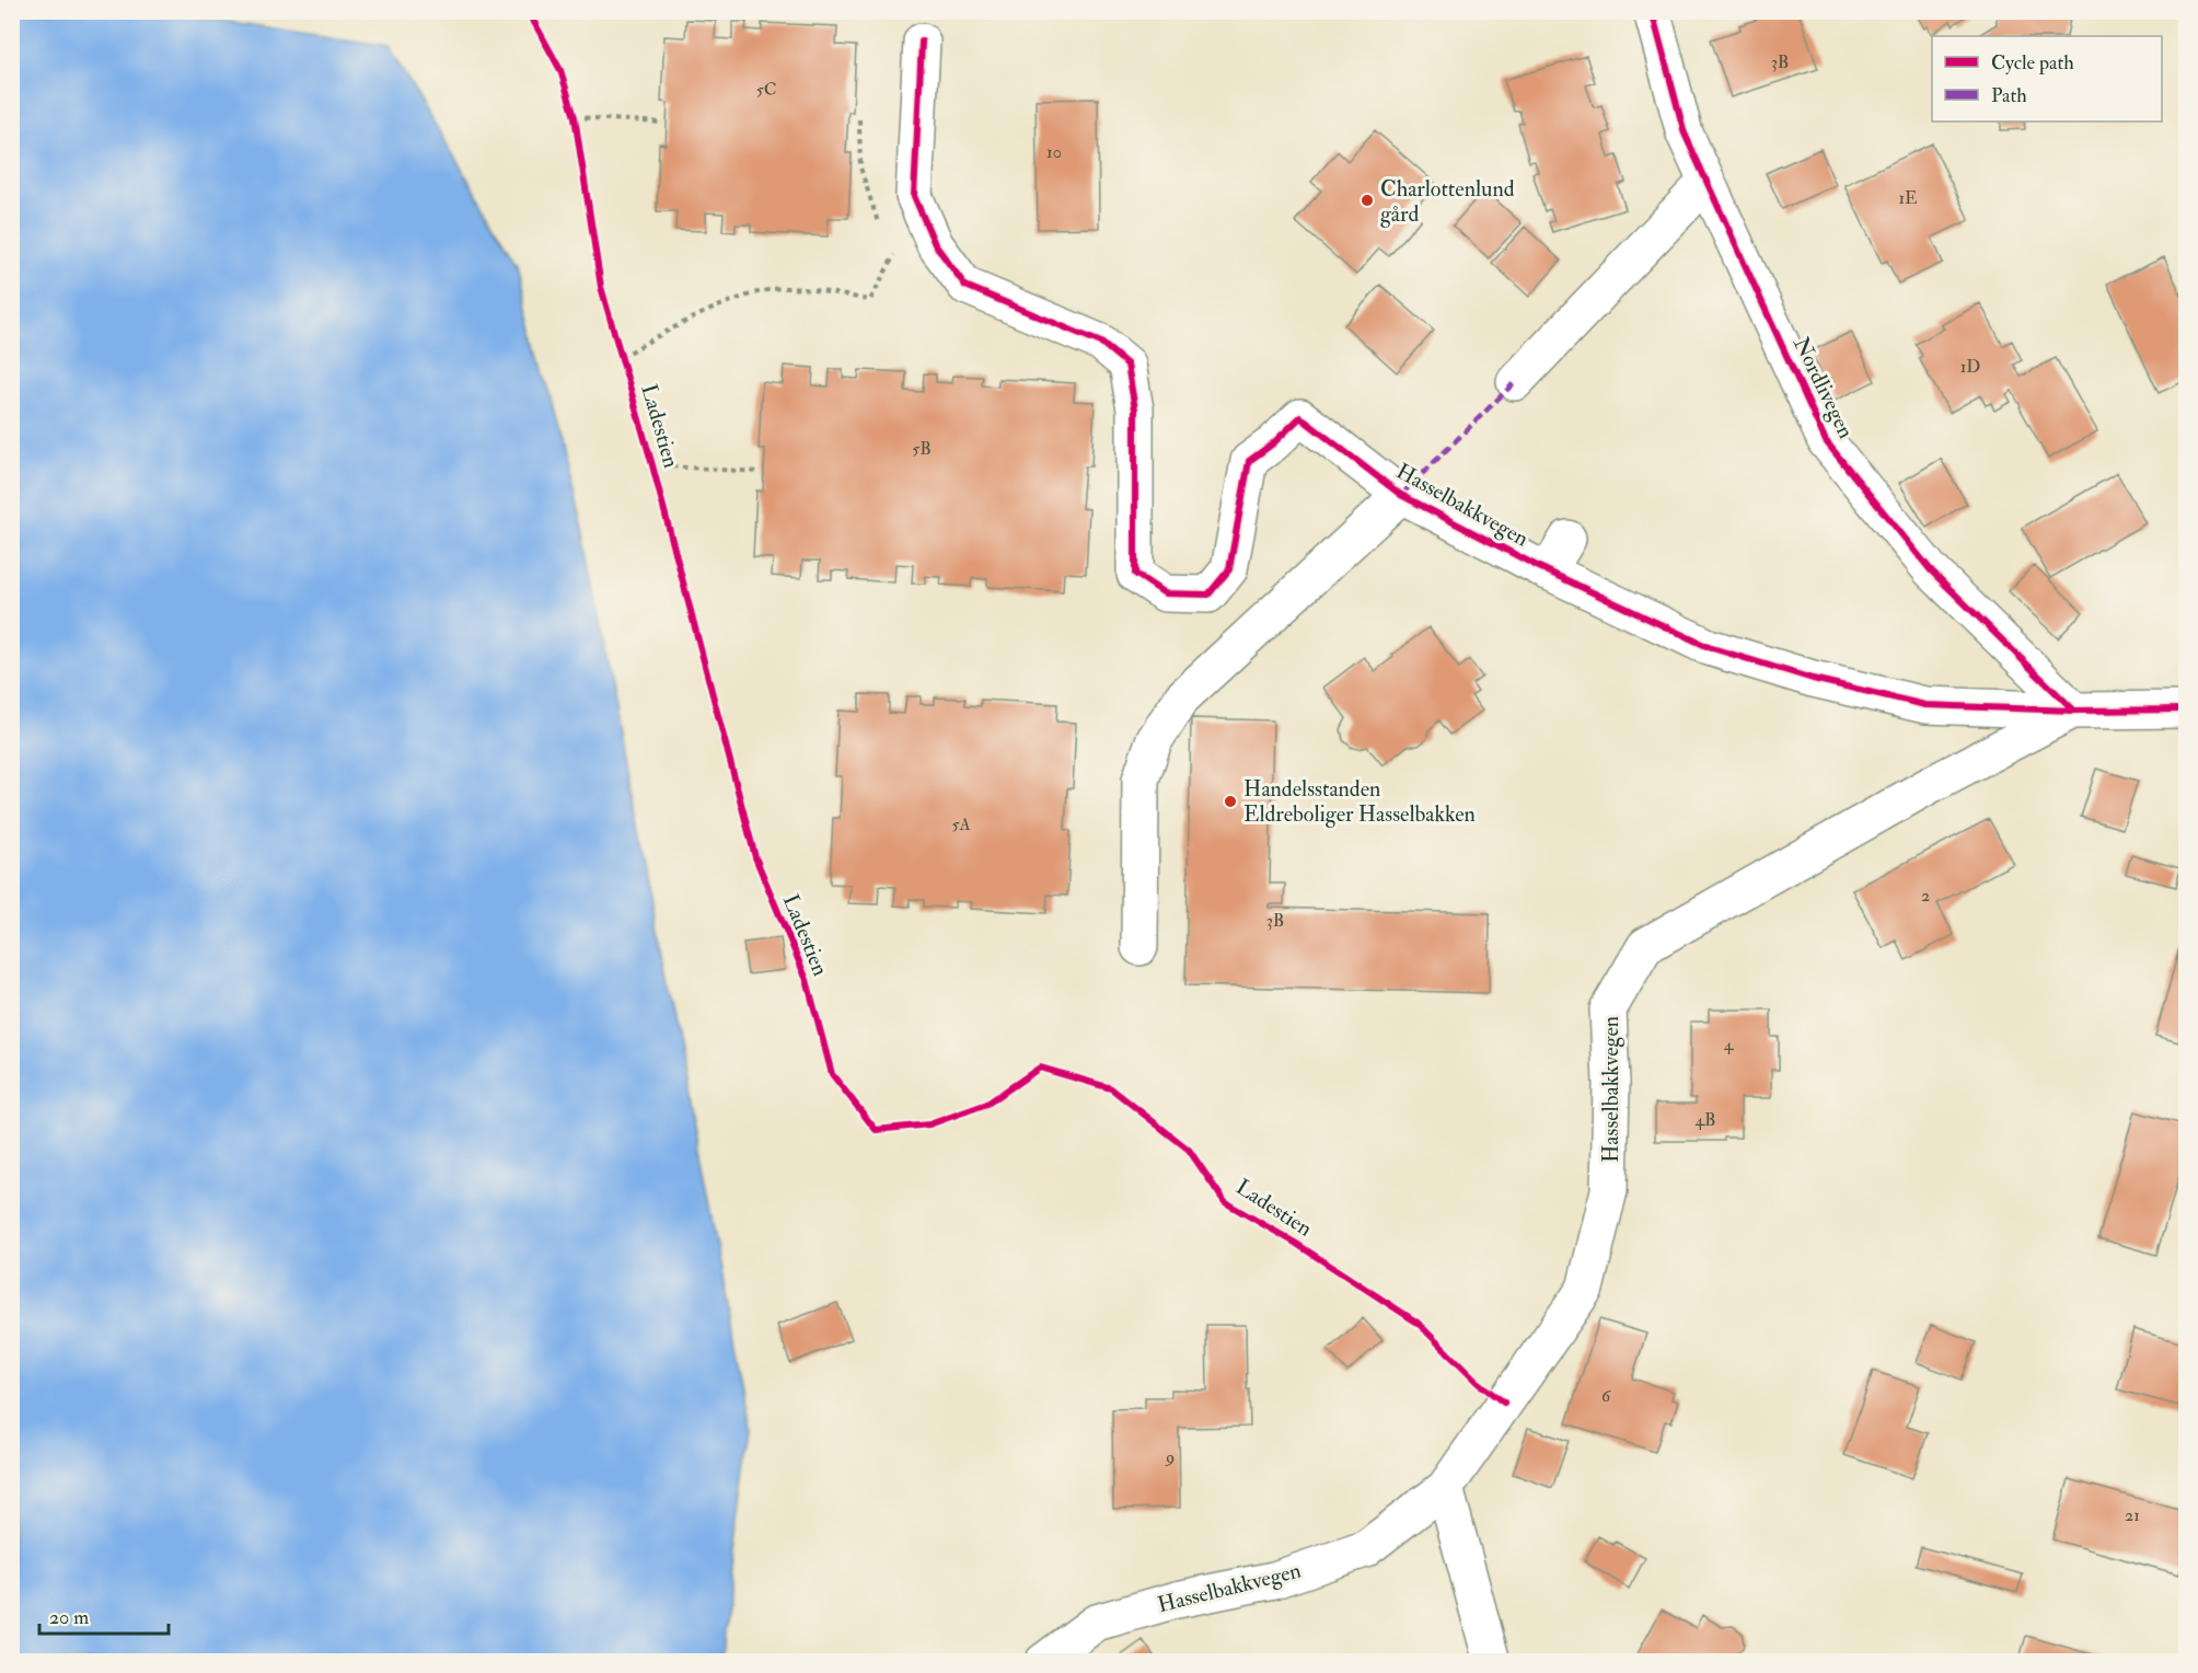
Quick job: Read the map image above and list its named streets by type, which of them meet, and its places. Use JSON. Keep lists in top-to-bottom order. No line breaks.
{"streets":{"street":["Nordlivegen","Hasselbakkvegen"],"cycle path":["Ladestien"]},"crossings":[["Nordlivegen","Hasselbakkvegen"]],"places":["Charlottenlund gård","Handelsstanden Eldreboliger Hasselbakken"],"house_numbers":["3B","5C","10","1E","1D","5B","5A","2","3B","4","4B","6","9","21"],"legend":["Cycle path","Path"],"scale_bar":"20 m"}
